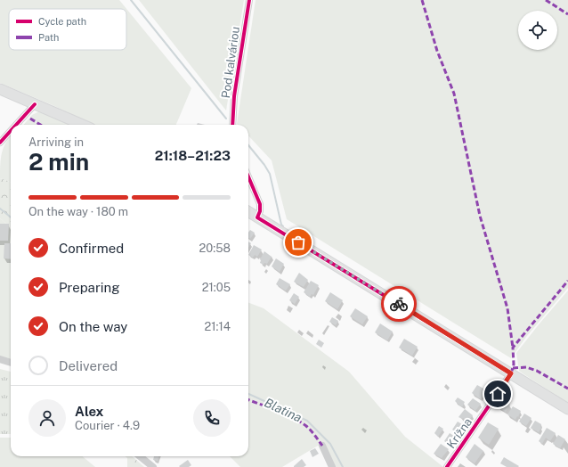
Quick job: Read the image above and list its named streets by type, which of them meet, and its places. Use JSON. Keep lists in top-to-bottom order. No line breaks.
{"streets":{"street":["Pod kalváriou","Krížna"]},"water":["Blatina"],"legend":["Cycle path","Path"],"page":{"heading":["2 min","Arriving in","21:18–21:23"],"panel":["Alex","Courier · 4.9"],"bar":"On the way · 180 m","list":[["Confirmed","20:58"],["Preparing","21:05"],["On the way","21:14"],"Delivered"]}}
